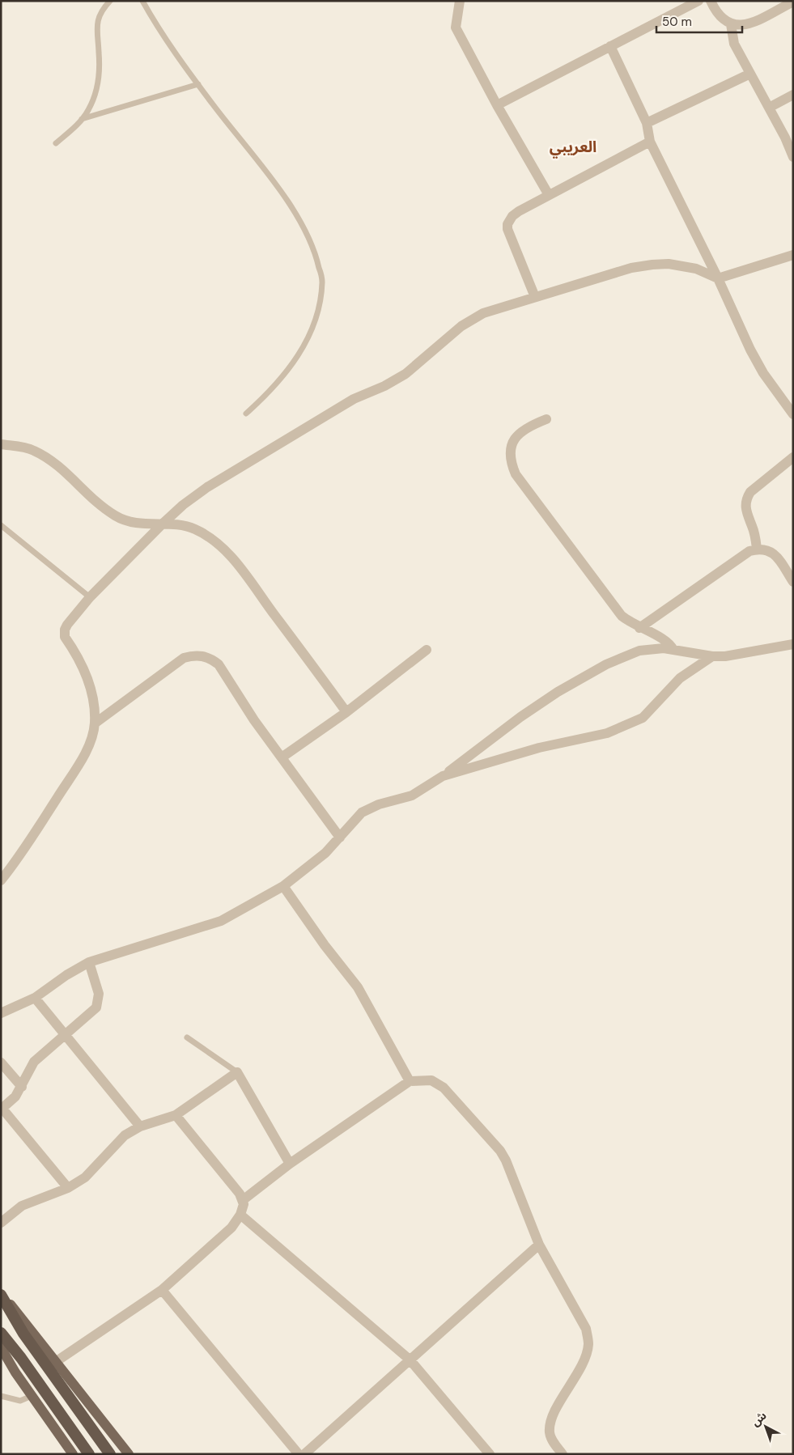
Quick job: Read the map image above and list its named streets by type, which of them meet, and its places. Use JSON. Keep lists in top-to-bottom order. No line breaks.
{"districts":["العريبي"],"scale_bar":"50 m","north":"top left"}
